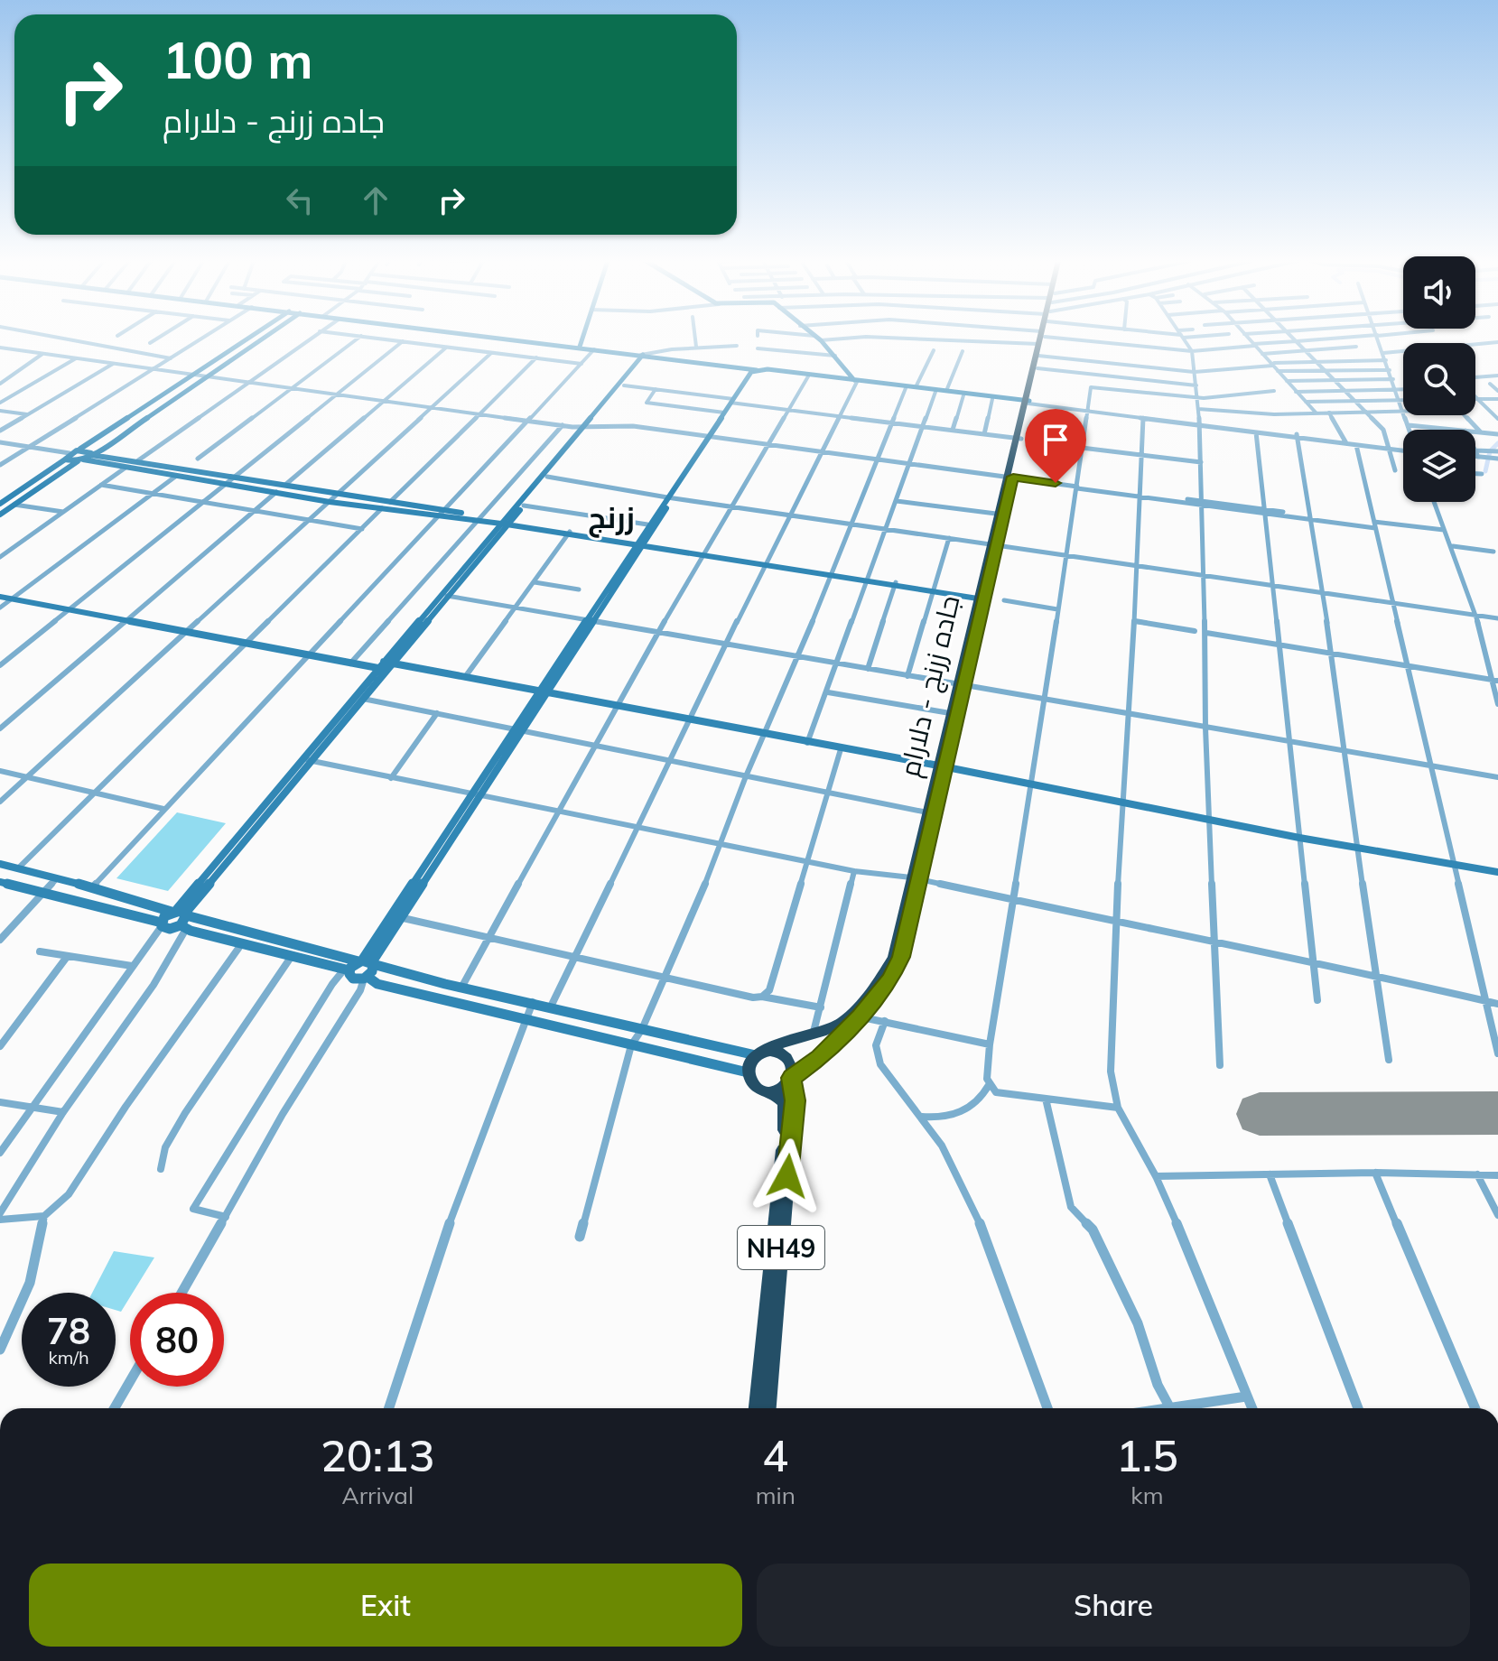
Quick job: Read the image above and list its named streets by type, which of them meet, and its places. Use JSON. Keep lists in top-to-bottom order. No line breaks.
{"streets":{"highway":["جاده زرنج - دلارام","NH49"]},"crossings":[["جاده زرنج - دلارام","NH49"]],"districts":["زرنج"],"page":{"turn":["100 m","جاده زرنج - دلارام"],"speed":"78 km/h","limit":"80","eta":["20:13","Arrival","4","min","1.5","km"],"buttons":["Exit","Share"]}}
